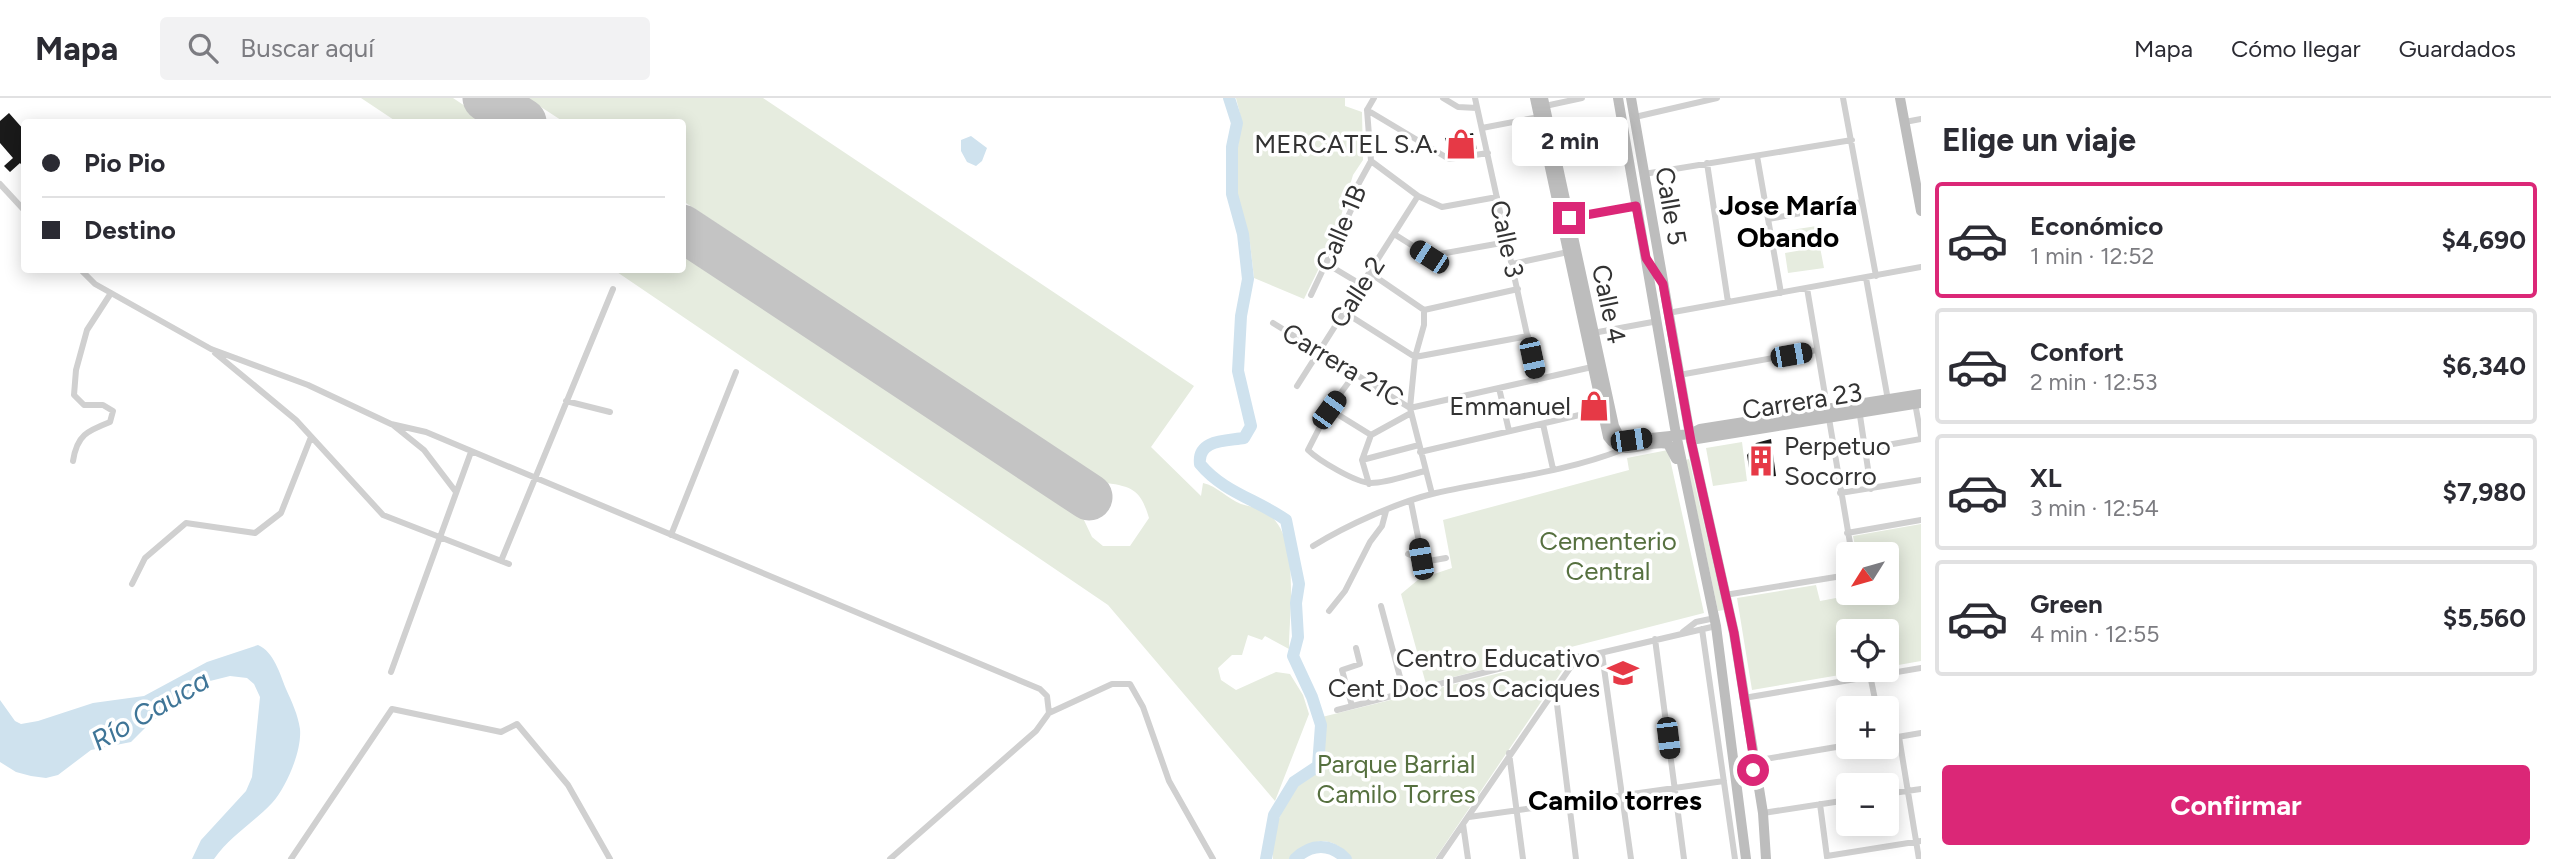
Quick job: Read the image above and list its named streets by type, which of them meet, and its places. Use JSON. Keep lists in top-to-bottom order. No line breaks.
{"streets":{"main road":["Calle 5","Calle 4","Carrera 23"],"street":["Calle 1B","Calle 3","Calle 2","Carrera 21C"]},"crossings":[["Calle 5","Carrera 23"],["Calle 3","Carrera 21C"],["Calle 2","Carrera 21C"],["Calle 4","Carrera 21C"],["Calle 4","Carrera 23"]],"districts":["Jose María Obando","Camilo torres"],"water":["Río Cauca"],"parks":["Cementerio Central","Parque Barrial Camilo Torres"],"places":{"shop":["MERCATEL S.A.","Emmanuel"],"building":["Perpetuo Socorro"],"school or university":["Centro Educativo Cent Doc Los Caciques"]},"north":"bottom left","page":{"header":"Mapa","search":"Buscar aquí","nav":["Mapa","Cómo llegar","Guardados"],"heading":"Elige un viaje","bubble":"2 min","banner":["Pio Pio","Destino"],"list":[{"name":"Económico","note":"1 min · 12:52","value":"$4,690"},{"name":"Confort","note":"2 min · 12:53","value":"$6,340"},{"name":"XL","note":"3 min · 12:54","value":"$7,980"},{"name":"Green","note":"4 min · 12:55","value":"$5,560"}],"map_buttons":["+","−"],"buttons":"Confirmar"}}
